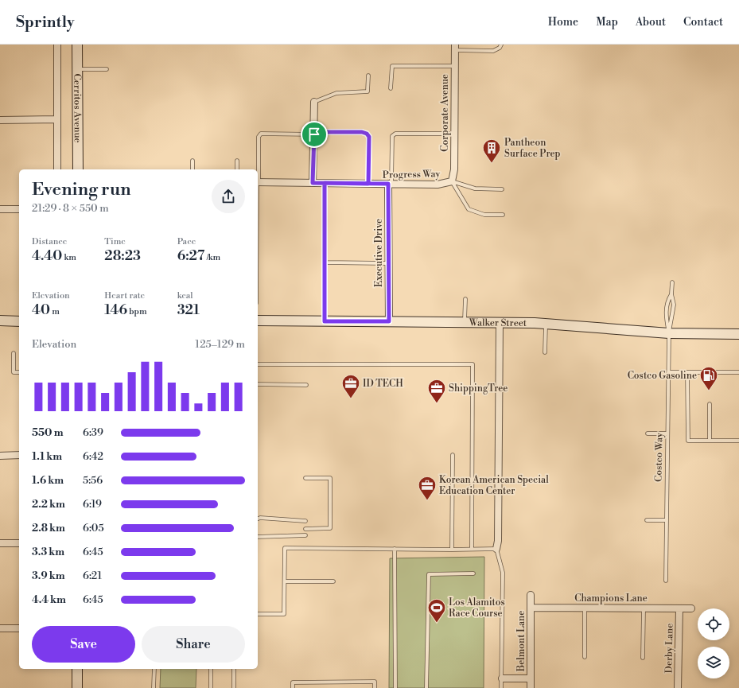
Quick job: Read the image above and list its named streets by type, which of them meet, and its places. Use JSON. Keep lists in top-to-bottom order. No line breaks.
{"streets":{"main road":["Cerritos Avenue","Walker Street"],"street":["Corporate Avenue","Progress Way","Executive Drive","Champions Lane","Belmont Lane","Derby Lane"],"lane":["Costco Way"]},"crossings":[["Corporate Avenue","Progress Way"],["Progress Way","Executive Drive"],["Executive Drive","Walker Street"],["Walker Street","Costco Way"],["Champions Lane","Belmont Lane"],["Champions Lane","Derby Lane"]],"places":{"building":["Pantheon Surface Prep"],"fuel station":["Costco Gasoline"],"office":["ID TECH","ShippingTree","Korean American Special Education Center"],"sports":["Los Alamitos Race Course"]},"page":{"header":"Sprintly","nav":["Home","Map","About","Contact"],"heading":["Evening run","21:29 · 8 × 550 m"],"stats":[["Distance","4.40 km"],["Time","28:23"],["Pace","6:27 /km"],["Elevation","40 m"],["Heart rate","146 bpm"],["kcal","321"]],"chart":["Elevation","125–129 m"],"list":[{"name":"550 m","note":"6:39"},{"name":"1.1 km","note":"6:42"},{"name":"1.6 km","note":"5:56"},{"name":"2.2 km","note":"6:19"},{"name":"2.8 km","note":"6:05"},{"name":"3.3 km","note":"6:45"},{"name":"3.9 km","note":"6:21"},{"name":"4.4 km","note":"6:45"}],"buttons":["Save","Share"]}}
